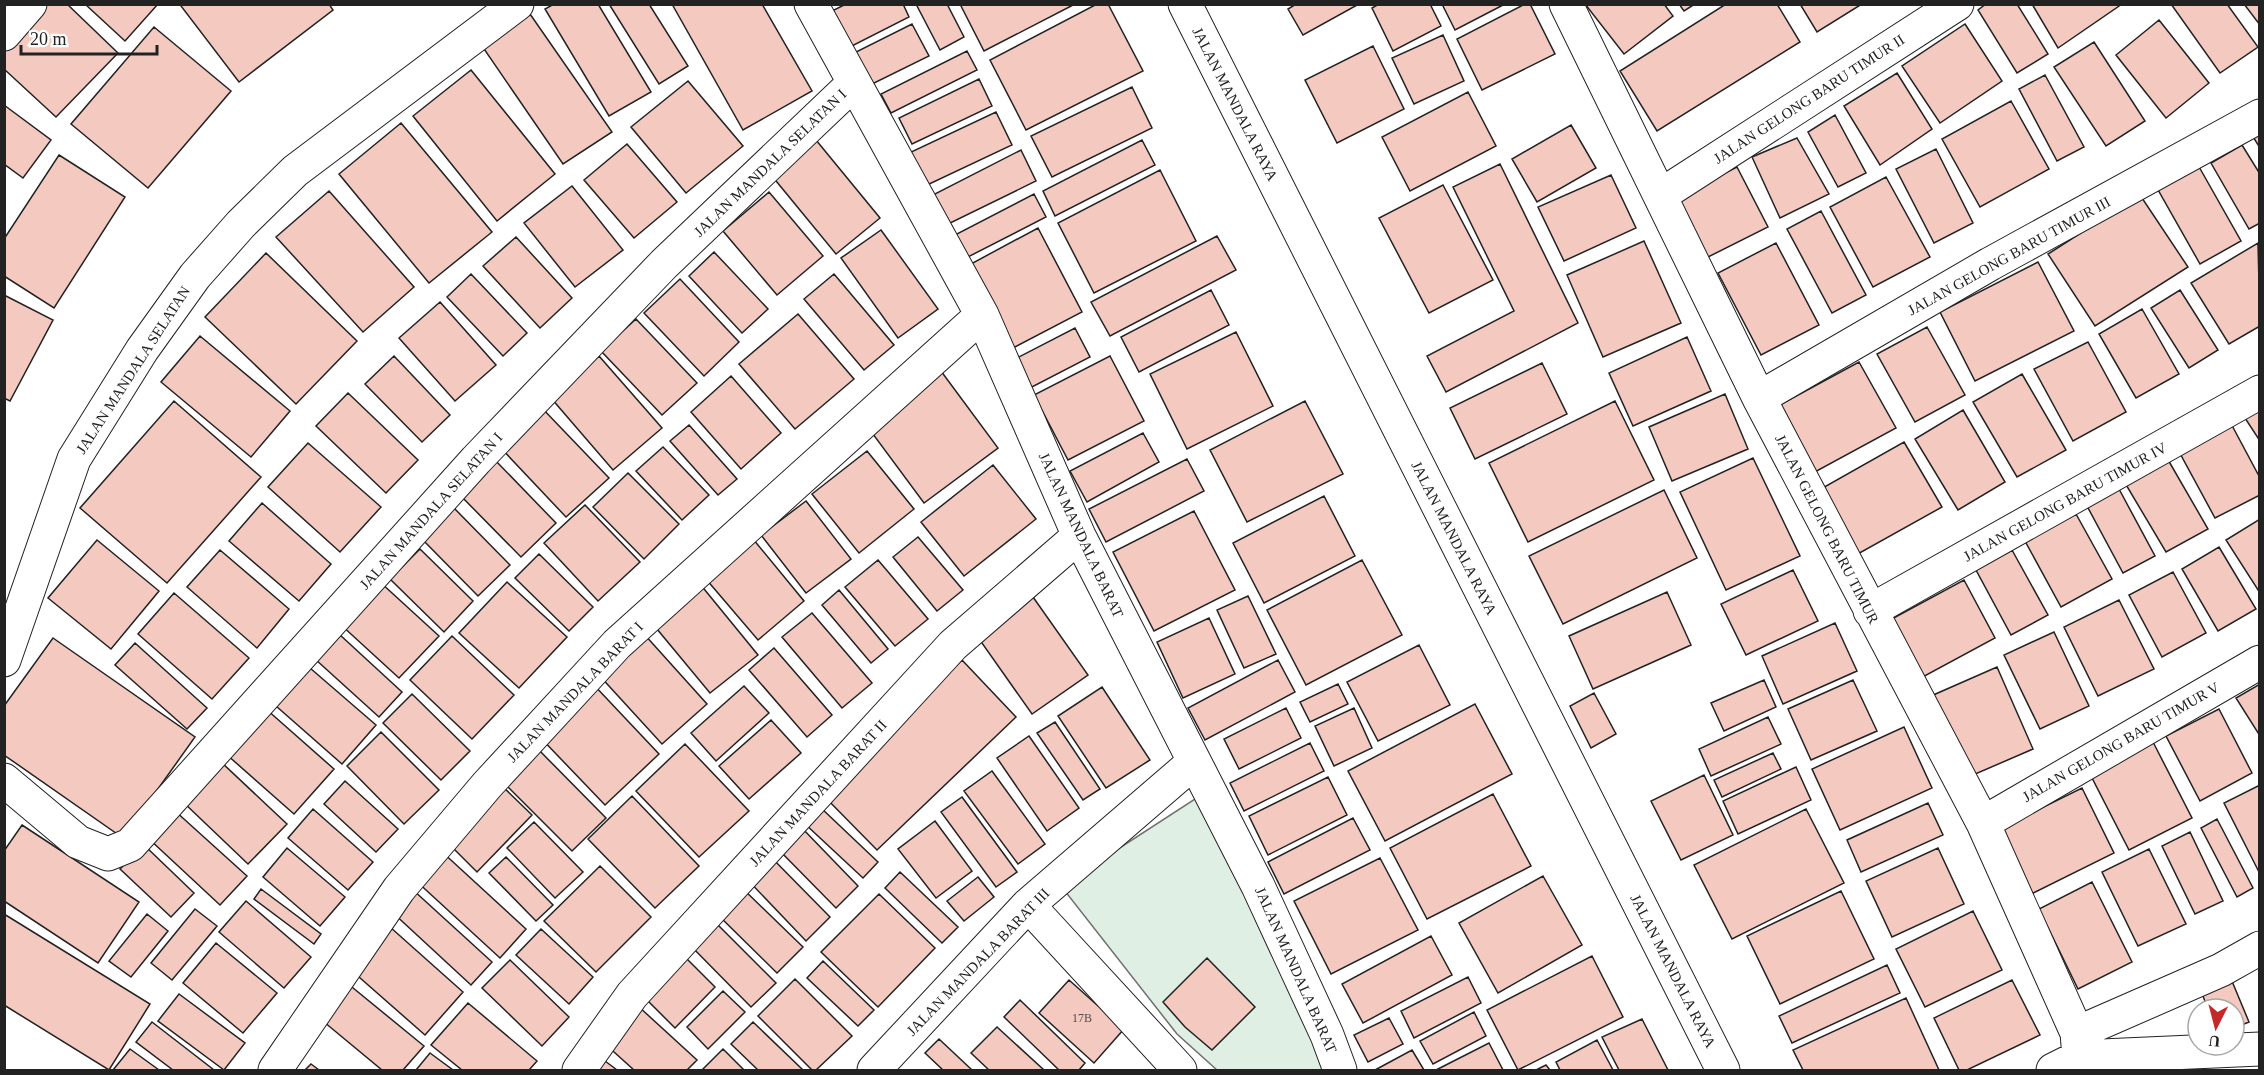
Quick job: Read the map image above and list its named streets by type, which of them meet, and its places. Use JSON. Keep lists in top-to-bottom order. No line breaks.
{"streets":{"street":["JALAN GELONG BARU TIMUR II","JALAN MANDALA RAYA","JALAN MANDALA SELATAN I","JALAN GELONG BARU TIMUR III","JALAN MANDALA SELATAN","JALAN GELONG BARU TIMUR IV","JALAN GELONG BARU TIMUR","JALAN MANDALA BARAT","JALAN MANDALA BARAT I","JALAN GELONG BARU TIMUR V","JALAN MANDALA BARAT II","JALAN MANDALA BARAT III"]},"crossings":[["JALAN GELONG BARU TIMUR II","JALAN GELONG BARU TIMUR"],["JALAN MANDALA SELATAN I","JALAN MANDALA BARAT"],["JALAN GELONG BARU TIMUR III","JALAN GELONG BARU TIMUR"],["JALAN GELONG BARU TIMUR IV","JALAN GELONG BARU TIMUR"],["JALAN GELONG BARU TIMUR","JALAN GELONG BARU TIMUR V"],["JALAN MANDALA BARAT","JALAN MANDALA BARAT I"],["JALAN MANDALA BARAT","JALAN MANDALA BARAT II"],["JALAN MANDALA BARAT","JALAN MANDALA BARAT III"]],"house_numbers":["17B"],"scale_bar":"20 m","north":"bottom"}
